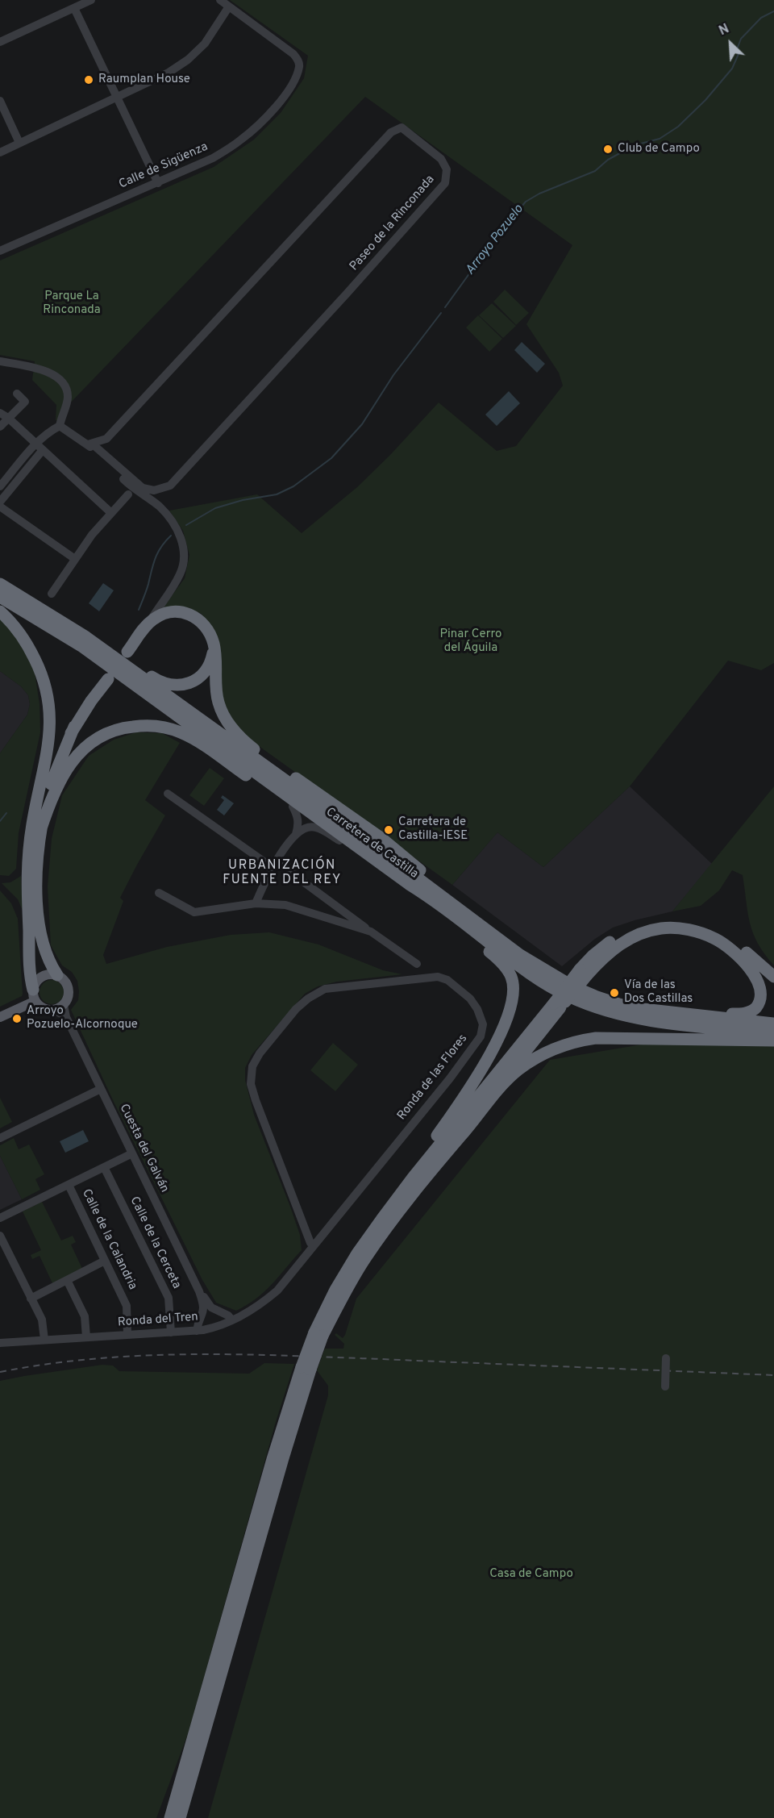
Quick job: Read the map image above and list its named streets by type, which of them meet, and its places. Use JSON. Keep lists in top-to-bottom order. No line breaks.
{"streets":{"highway":["Carretera de Castilla"],"street":["Calle de Sigüenza","Paseo de la Rinconada","Ronda de las Flores","Cuesta del Galván","Calle de la Calandria","Calle de la Cerceta","Ronda del Tren"]},"crossings":[["Ronda de las Flores","Ronda del Tren"],["Cuesta del Galván","Ronda del Tren"],["Calle de la Calandria","Ronda del Tren"],["Calle de la Cerceta","Ronda del Tren"]],"districts":["URBANIZACIÓN FUENTE DEL REY"],"water":["Arroyo Pozuelo"],"parks":["Parque La Rinconada","Pinar Cerro del Águila","Casa de Campo"],"places":["Raumplan House","Club de Campo","Carretera de Castilla-IESE","Vía de las Dos Castillas","Arroyo Pozuelo-Alcornoque"],"north":"top left"}
